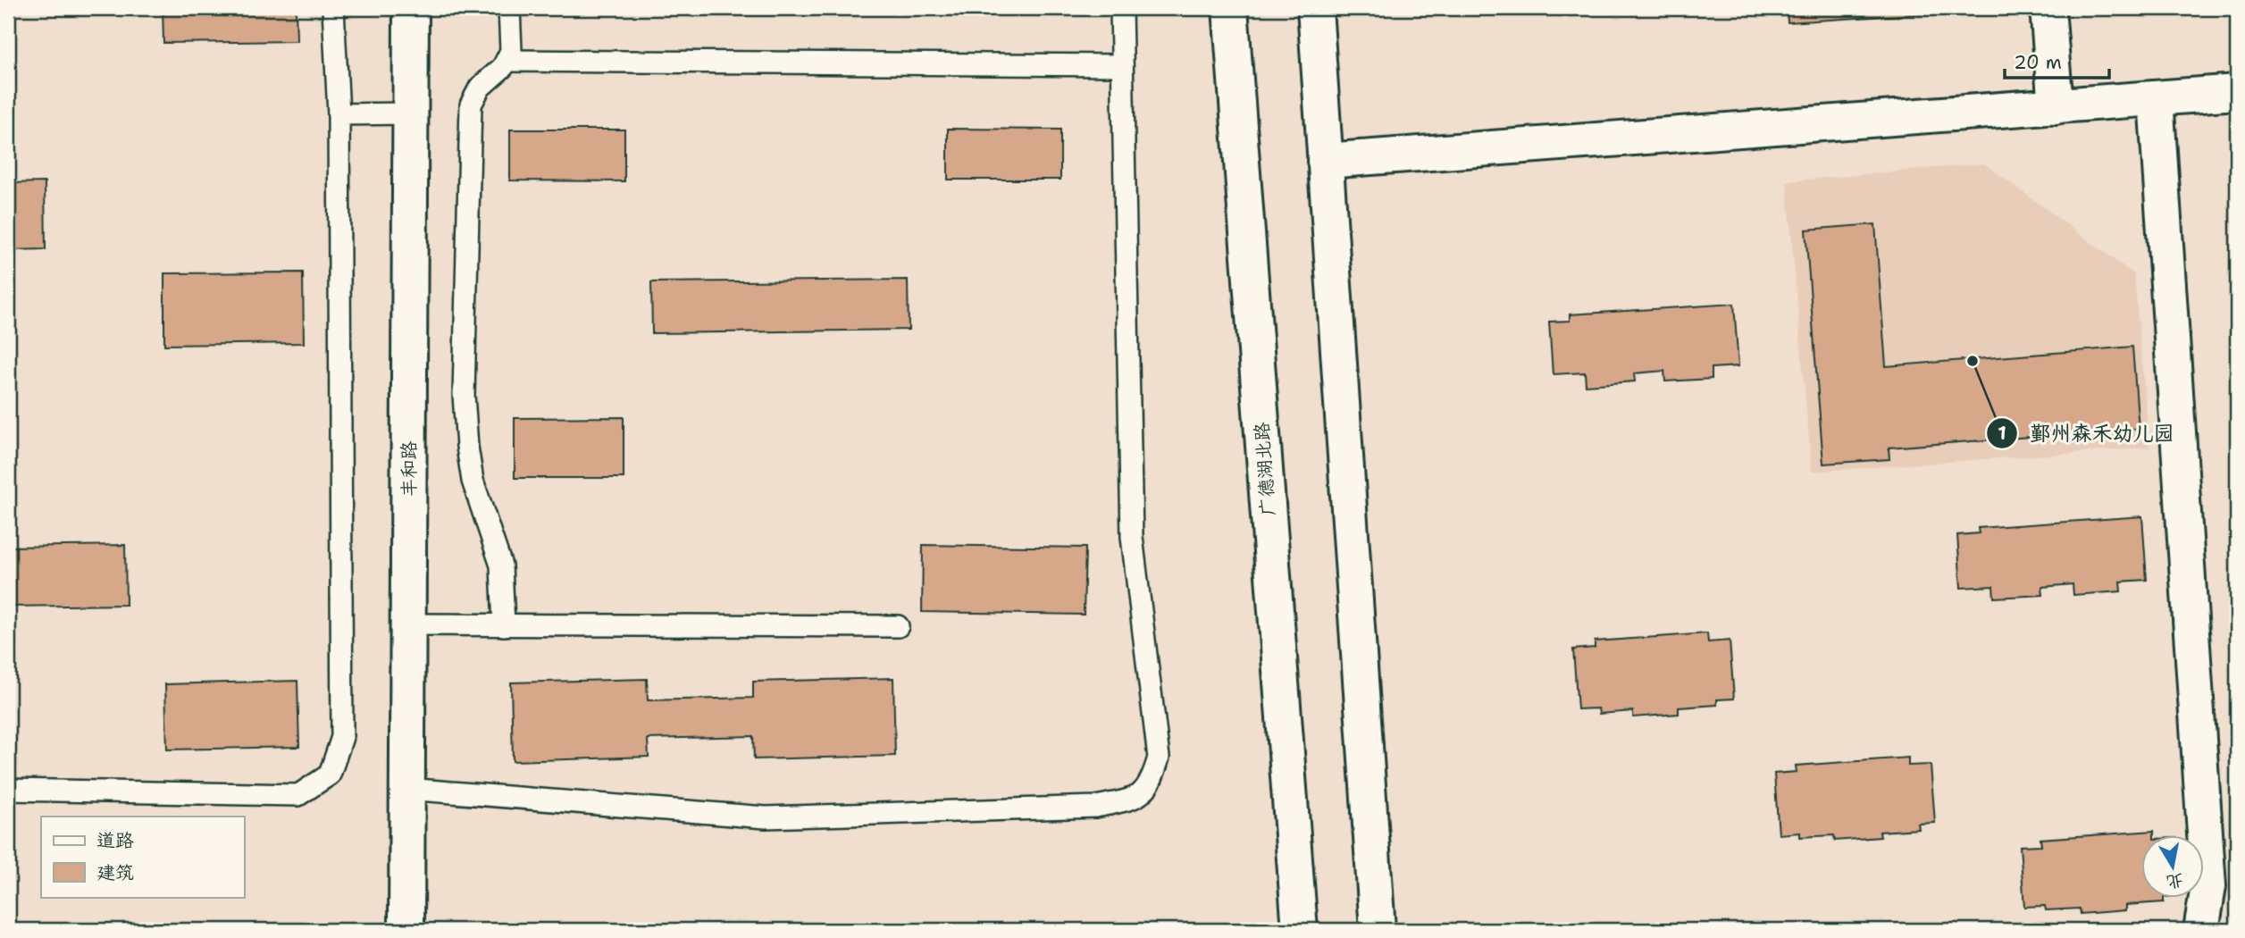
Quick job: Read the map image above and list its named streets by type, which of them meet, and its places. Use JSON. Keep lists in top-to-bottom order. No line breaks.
{"streets":{"street":["丰和路","广德湖北路"]},"places":["鄞州森禾幼儿园"],"legend":["道路","建筑"],"scale_bar":"20 m","north":"bottom"}
